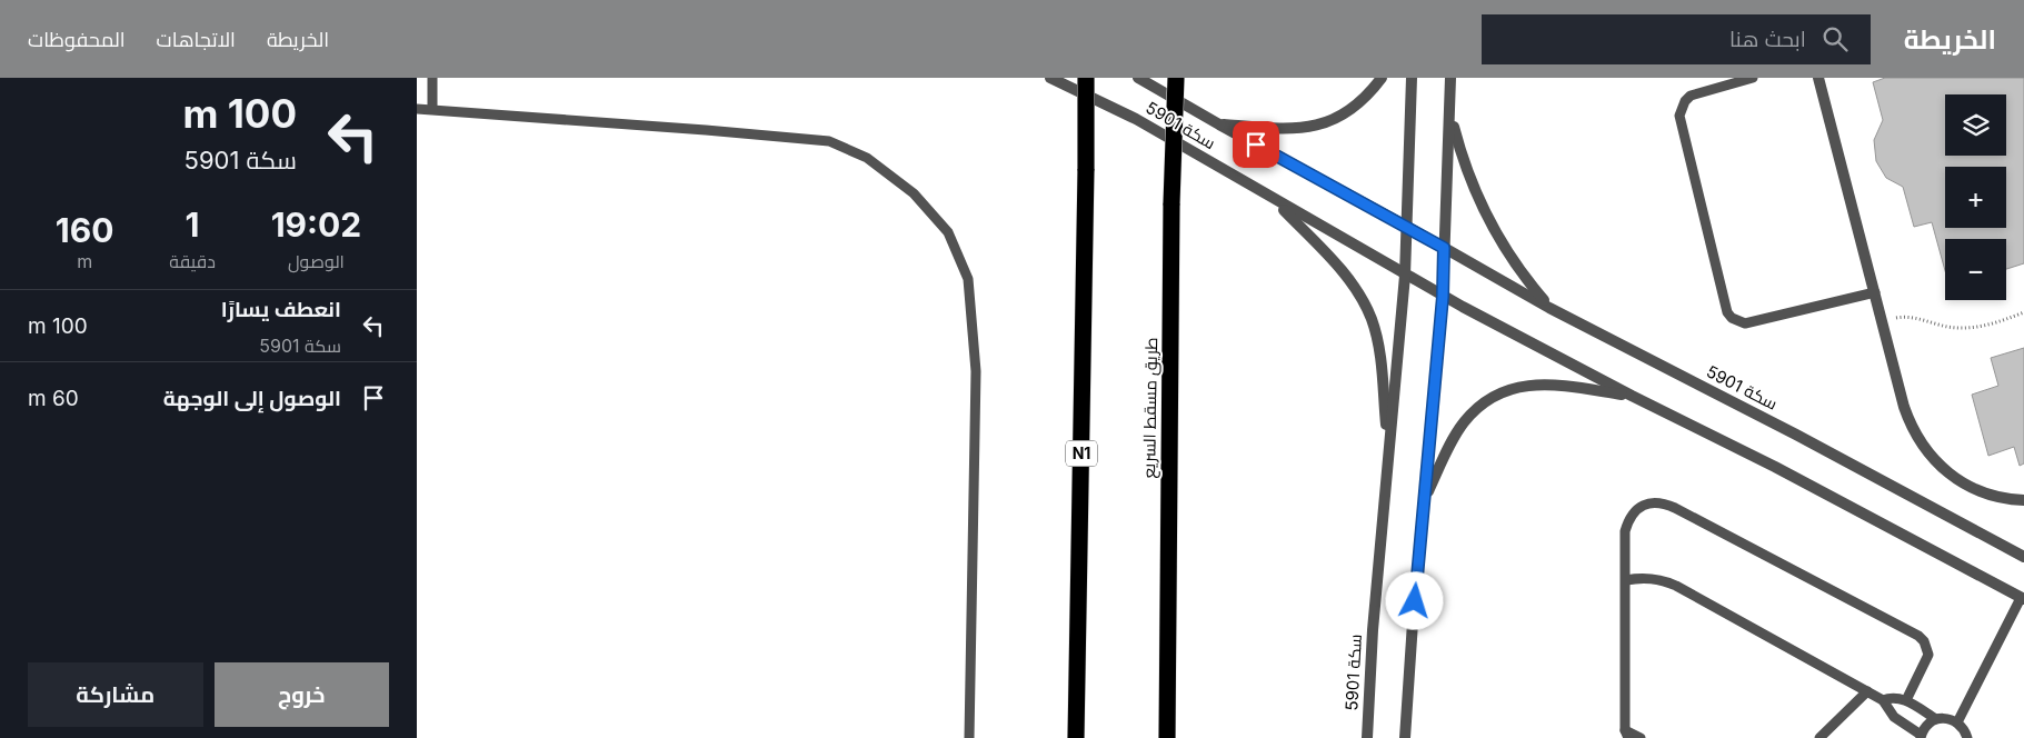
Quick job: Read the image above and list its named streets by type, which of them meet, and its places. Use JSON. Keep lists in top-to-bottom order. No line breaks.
{"streets":{"highway":["طريق مسقط السريع","N1"],"street":["سكة 5901"]},"page":{"header":"الخريطة","search":"ابحث هنا","nav":["الخريطة","الاتجاهات","المحفوظات"],"turn":["100 m","سكة 5901"],"map_buttons":["+","−"],"eta":["19:02","الوصول","1","دقيقة","160","m"],"list":[{"name":"انعطف يسارًا","note":"سكة 5901","value":"100 m"},{"name":"الوصول إلى الوجهة","value":"60 m"}],"buttons":["خروج","مشاركة"]}}
